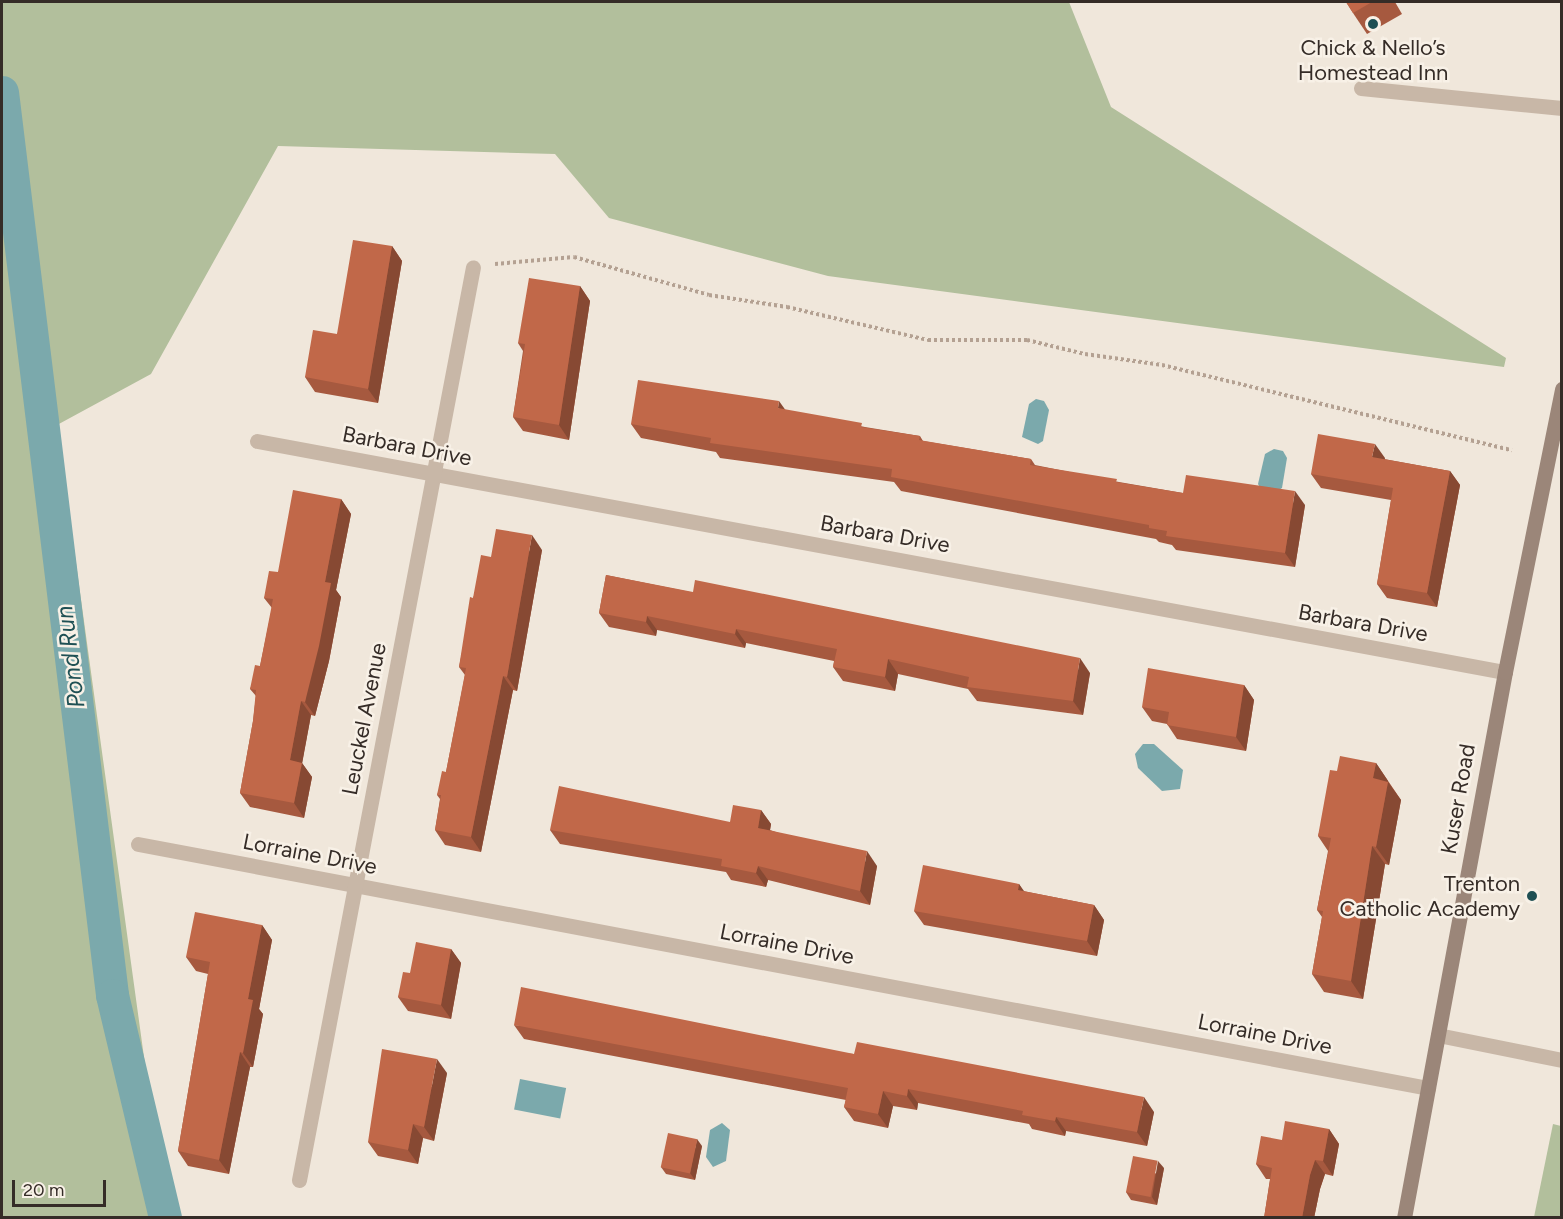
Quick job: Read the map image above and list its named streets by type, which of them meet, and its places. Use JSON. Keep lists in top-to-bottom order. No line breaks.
{"streets":{"street":["Barbara Drive","Leuckel Avenue","Kuser Road","Lorraine Drive"]},"crossings":[["Barbara Drive","Leuckel Avenue"],["Barbara Drive","Kuser Road"],["Leuckel Avenue","Lorraine Drive"],["Kuser Road","Lorraine Drive"]],"water":["Pond Run"],"places":["Chick & Nello’s Homestead Inn","Trenton Catholic Academy"],"scale_bar":"20 m"}
